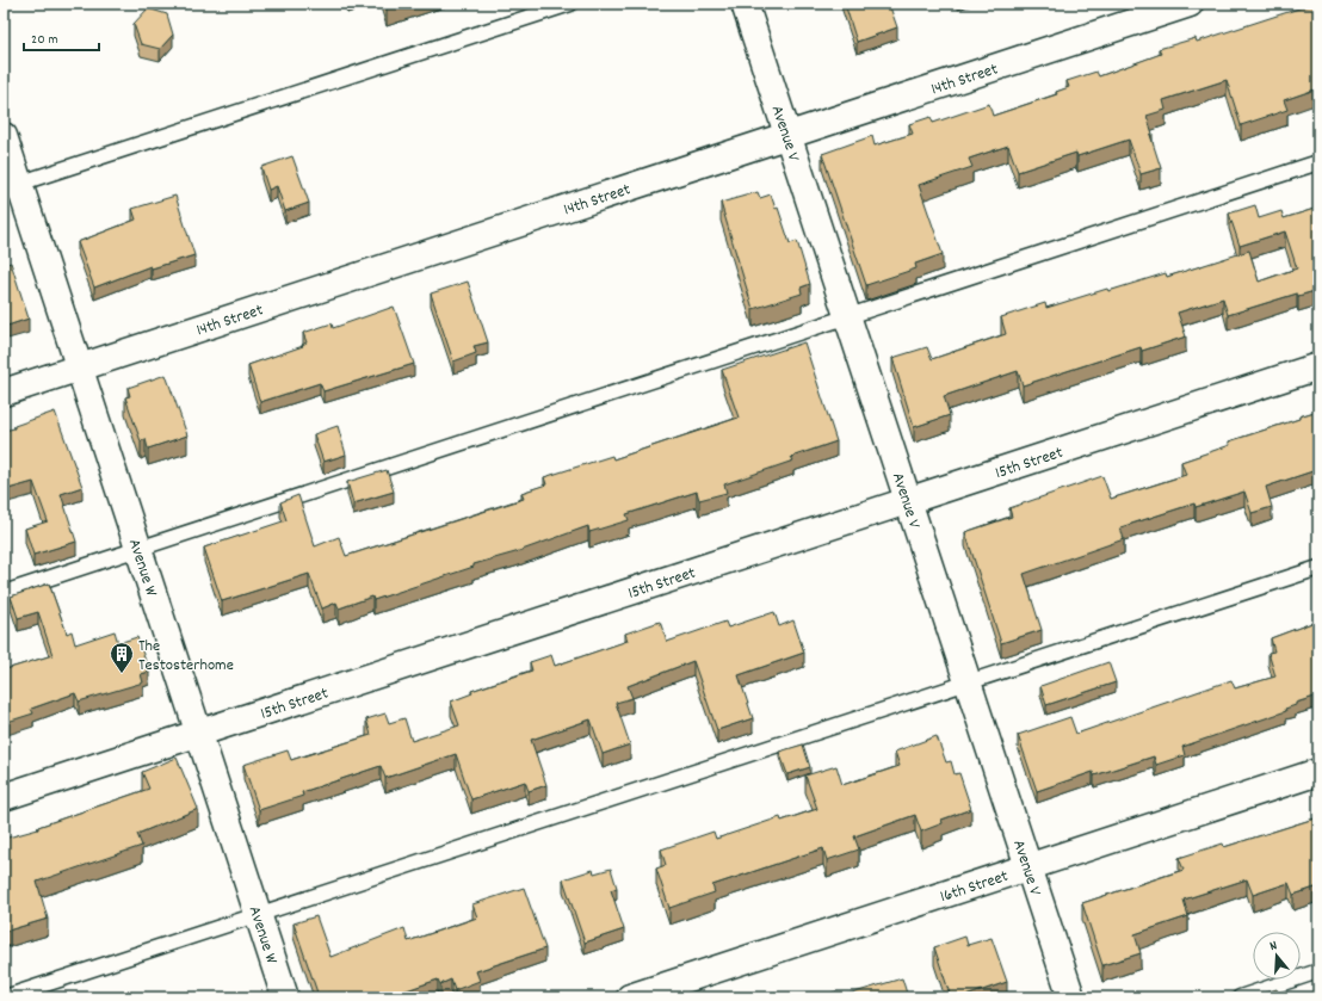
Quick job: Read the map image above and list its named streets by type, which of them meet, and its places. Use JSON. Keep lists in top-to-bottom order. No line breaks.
{"streets":{"street":["14th Street","Avenue V","15th Street","Avenue W","16th Street"]},"crossings":[["14th Street","Avenue V"],["14th Street","Avenue W"],["Avenue V","15th Street"],["Avenue V","16th Street"],["15th Street","Avenue W"]],"places":{"building":["The Testosterhome"]},"scale_bar":"20 m","north":"top"}
